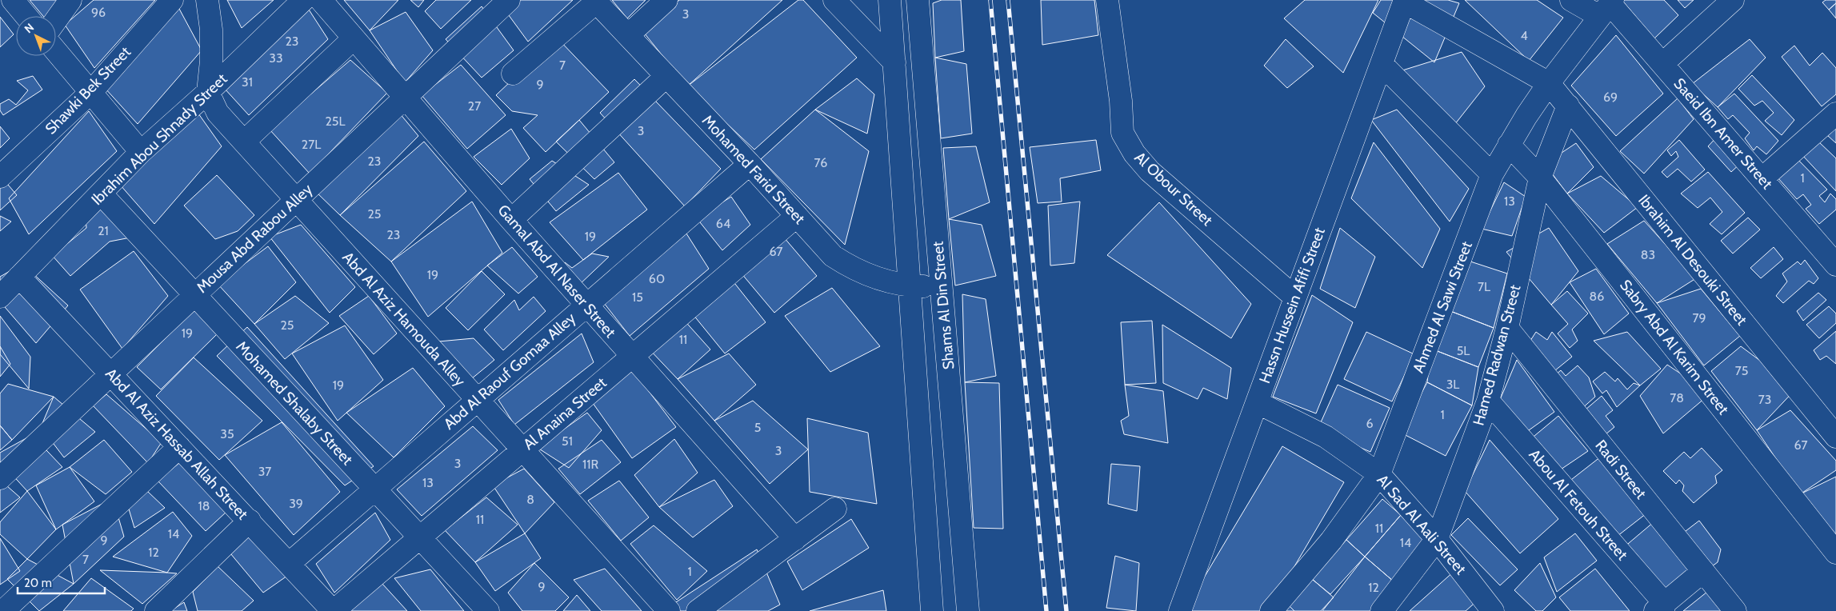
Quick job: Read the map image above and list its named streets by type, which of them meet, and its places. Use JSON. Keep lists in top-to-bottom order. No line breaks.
{"streets":{"street":["Shawki Bek Street","Saeid Ibn Amer Street","Ibrahim Abou Shnady Street","Mohamed Farid Street","Al Obour Street","Mousa Abd Rabou Alley","Ibrahim Al Desouki Street","Gamal Abd Al Naser Street","Shams Al Din Street","Hassn Hussein Afifi Street","Ahmed Al Sawi Street","Abd Al Aziz Hamouda Alley","Sabry Abd Al Karim Street","Hamed Radwan Street","Abd Al Raouf Gomaa Alley","Mohamed Shalaby Street","Al Anaina Street","Abd Al Aziz Hassab Allah Street","Radi Street","Abou Al Fetouh Street","Al Sad Al Aali Street"]},"crossings":[["Saeid Ibn Amer Street","Ahmed Al Sawi Street"],["Ibrahim Abou Shnady Street","Abd Al Aziz Hamouda Alley"],["Ibrahim Abou Shnady Street","Mohamed Shalaby Street"],["Ibrahim Abou Shnady Street","Abd Al Aziz Hassab Allah Street"],["Mohamed Farid Street","Shams Al Din Street"],["Mohamed Farid Street","Abd Al Raouf Gomaa Alley"],["Mohamed Farid Street","Al Anaina Street"],["Al Obour Street","Hassn Hussein Afifi Street"],["Mousa Abd Rabou Alley","Gamal Abd Al Naser Street"],["Mousa Abd Rabou Alley","Abd Al Aziz Hamouda Alley"],["Mousa Abd Rabou Alley","Mohamed Shalaby Street"],["Mousa Abd Rabou Alley","Abd Al Aziz Hassab Allah Street"],["Ibrahim Al Desouki Street","Hassn Hussein Afifi Street"],["Ibrahim Al Desouki Street","Ahmed Al Sawi Street"],["Ibrahim Al Desouki Street","Hamed Radwan Street"],["Gamal Abd Al Naser Street","Abd Al Raouf Gomaa Alley"],["Gamal Abd Al Naser Street","Al Anaina Street"],["Hassn Hussein Afifi Street","Al Sad Al Aali Street"],["Ahmed Al Sawi Street","Sabry Abd Al Karim Street"],["Ahmed Al Sawi Street","Al Sad Al Aali Street"],["Abd Al Aziz Hamouda Alley","Abd Al Raouf Gomaa Alley"],["Abd Al Aziz Hamouda Alley","Al Anaina Street"],["Sabry Abd Al Karim Street","Hamed Radwan Street"],["Hamed Radwan Street","Radi Street"],["Hamed Radwan Street","Abou Al Fetouh Street"],["Hamed Radwan Street","Al Sad Al Aali Street"],["Abd Al Raouf Gomaa Alley","Mohamed Shalaby Street"],["Abd Al Raouf Gomaa Alley","Abd Al Aziz Hassab Allah Street"],["Mohamed Shalaby Street","Al Anaina Street"],["Al Anaina Street","Abd Al Aziz Hassab Allah Street"]],"house_numbers":["96","3","4","23","33","7","31","9","69","27","25L","3","27L","23","76","1","13","25","64","21","23","19","67","83","19","60","7L","86","15","79","25","19","11","5L","75","3L","19","78","73","1","6","5","35","51","67","3","3","11R","37","13","8","39","18","11","11","14","9","14","12","7","1","9","12"],"scale_bar":"20 m","north":"top left"}
